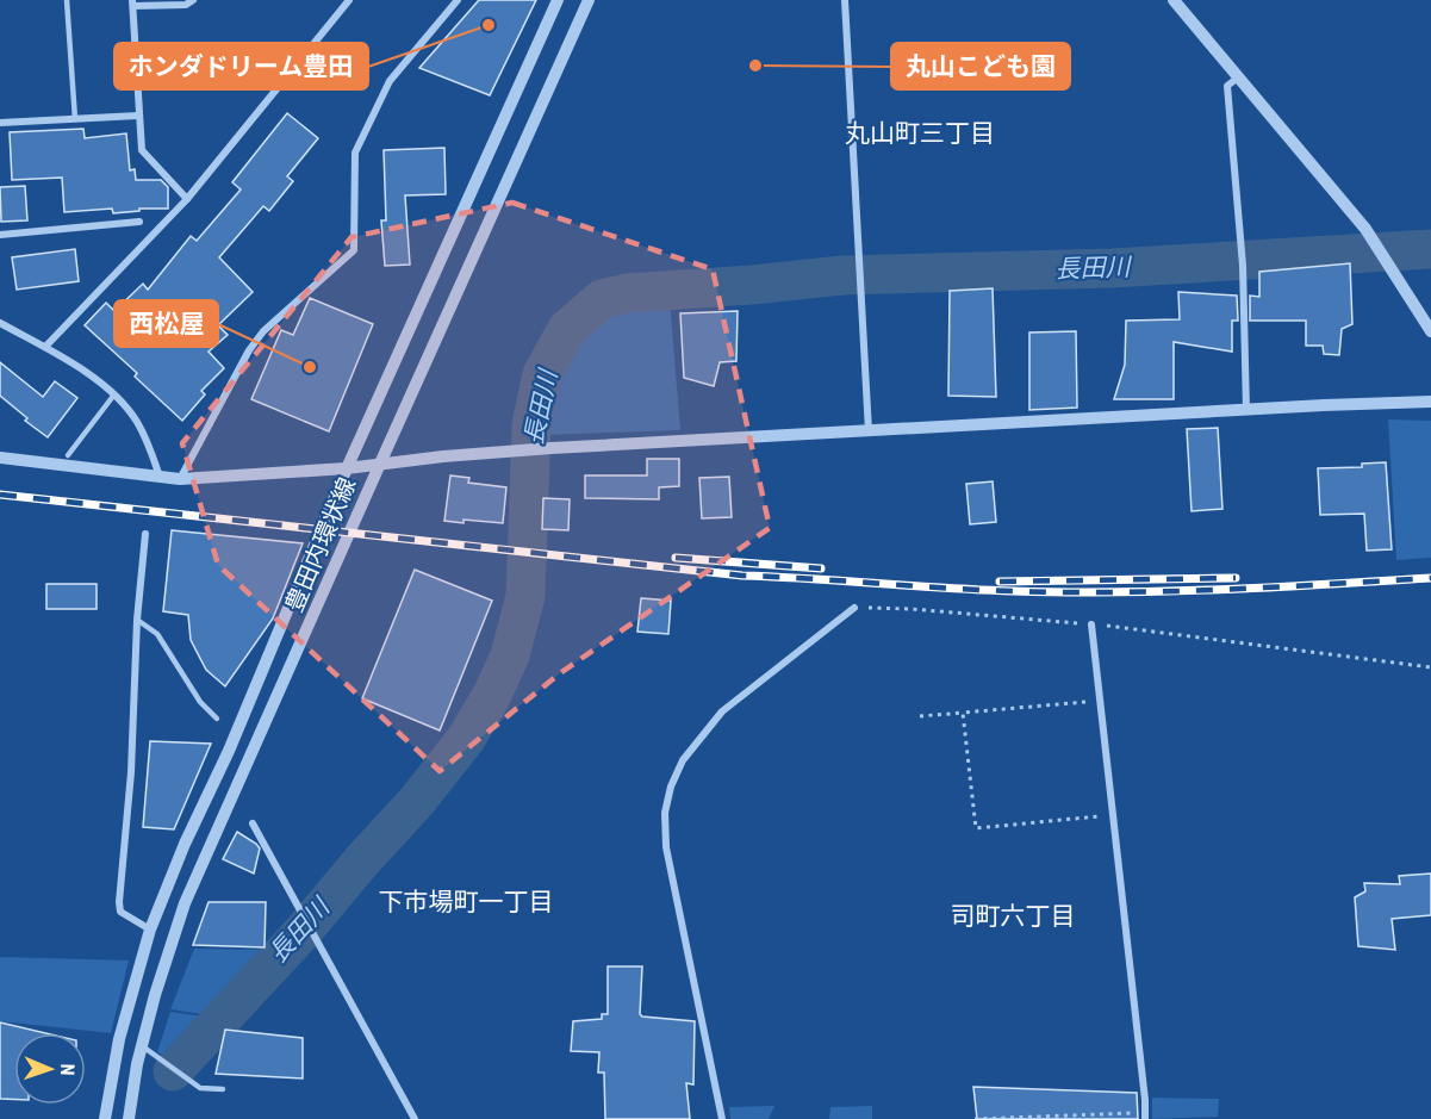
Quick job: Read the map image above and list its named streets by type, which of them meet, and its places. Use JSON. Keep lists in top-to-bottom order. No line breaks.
{"streets":{"street":["豊田内環状線"]},"districts":["丸山町三丁目","下市場町一丁目","司町六丁目"],"water":["長田川"],"places":["ホンダドリーム豊田","丸山こども園","西松屋"],"north":"right"}
